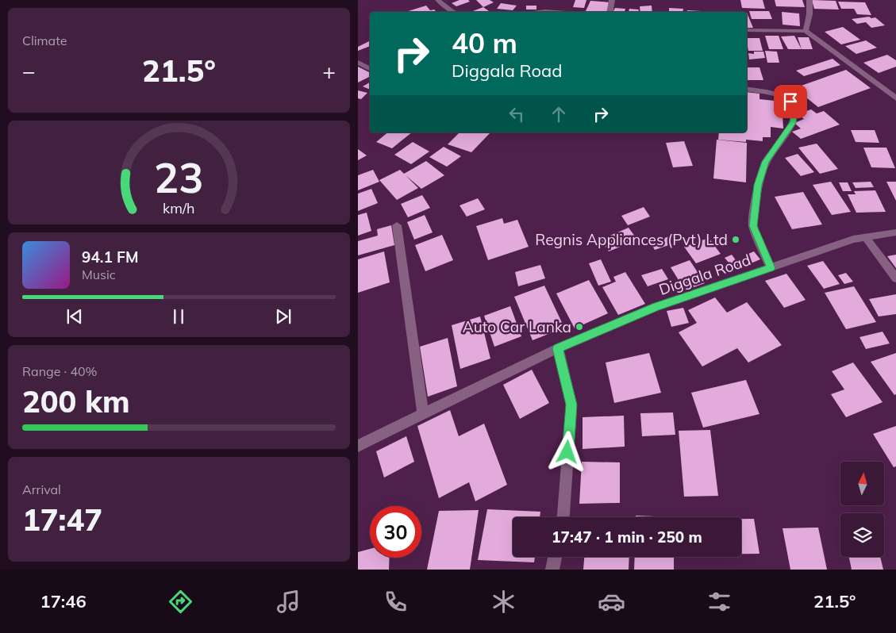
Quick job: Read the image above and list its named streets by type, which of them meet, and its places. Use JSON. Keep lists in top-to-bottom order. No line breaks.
{"streets":{"street":["Diggala Road"]},"places":["Regnis Appliances (Pvt) Ltd","Auto Car Lanka"],"north":"top","page":{"tile":["Climate",["Range · 40%","200 km"],["Arrival","17:47"]],"turn":["40 m","Diggala Road"],"heat":["−","21.5°","+"],"song":["94.1 FM","Music"],"limit":"30","trip":"17:47 · 1 min · 250 m","tabs":["17:46","21.5°"],"gauge":["23","km/h"]}}
